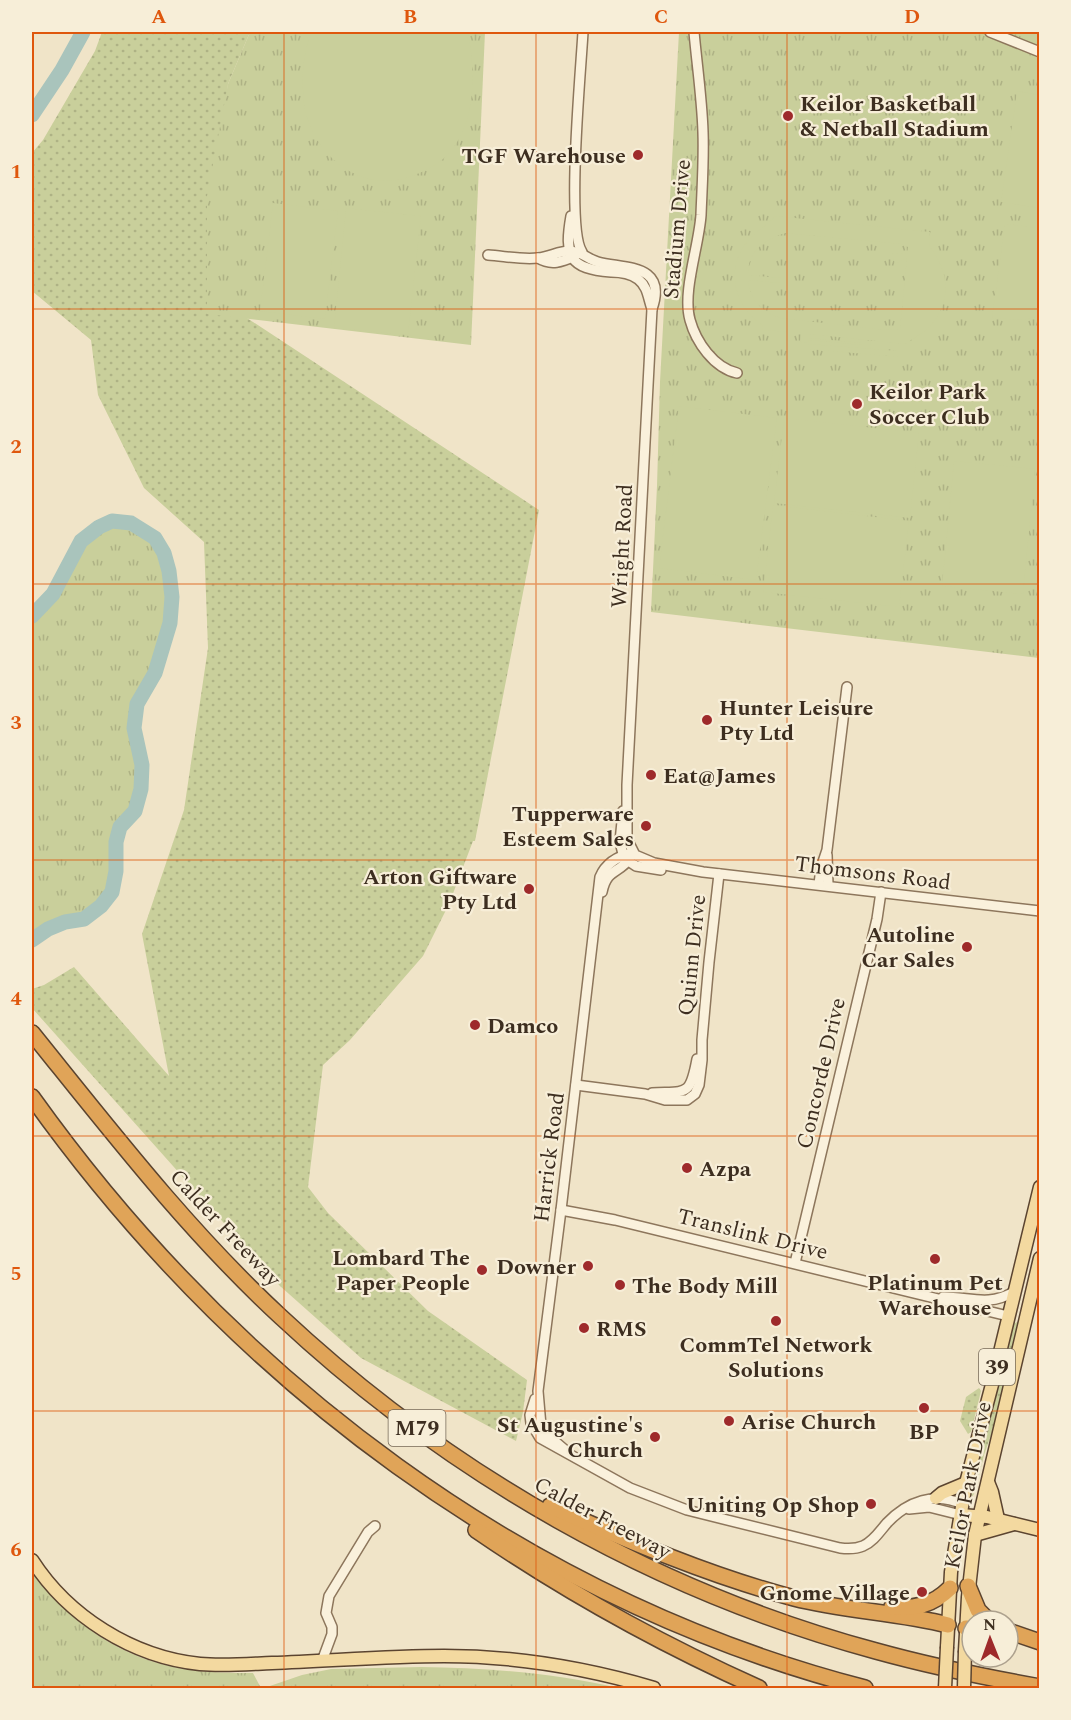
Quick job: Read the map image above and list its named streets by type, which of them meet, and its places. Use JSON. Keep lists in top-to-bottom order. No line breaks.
{"streets":{"highway":["Calder Freeway","M79"],"main road":["39","Keilor Park Drive"],"street":["Stadium Drive","Wright Road","Thomsons Road","Quinn Drive","Concorde Drive","Harrick Road","Translink Drive"]},"crossings":[["Wright Road","Thomsons Road"],["Wright Road","Harrick Road"],["Thomsons Road","Quinn Drive"],["Thomsons Road","Concorde Drive"],["Thomsons Road","Harrick Road"],["Quinn Drive","Harrick Road"],["Concorde Drive","Translink Drive"],["Harrick Road","Translink Drive"],["Harrick Road","Keilor Park Drive"],["Translink Drive","Keilor Park Drive"]],"places":["Keilor Basketball & Netball Stadium","TGF Warehouse","Keilor Park Soccer Club","Hunter Leisure Pty Ltd","Eat@James","Tupperware Esteem Sales","Arton Giftware Pty Ltd","Autoline Car Sales","Damco","Azpa","Platinum Pet Warehouse","Downer","Lombard The Paper People","The Body Mill","CommTel Network Solutions","RMS","BP","Arise Church","St Augustine's Church","Uniting Op Shop","Gnome Village"],"north":"top","grid":{"columns":["A","B","C","D"],"rows":["1","2","3","4","5","6"]}}
